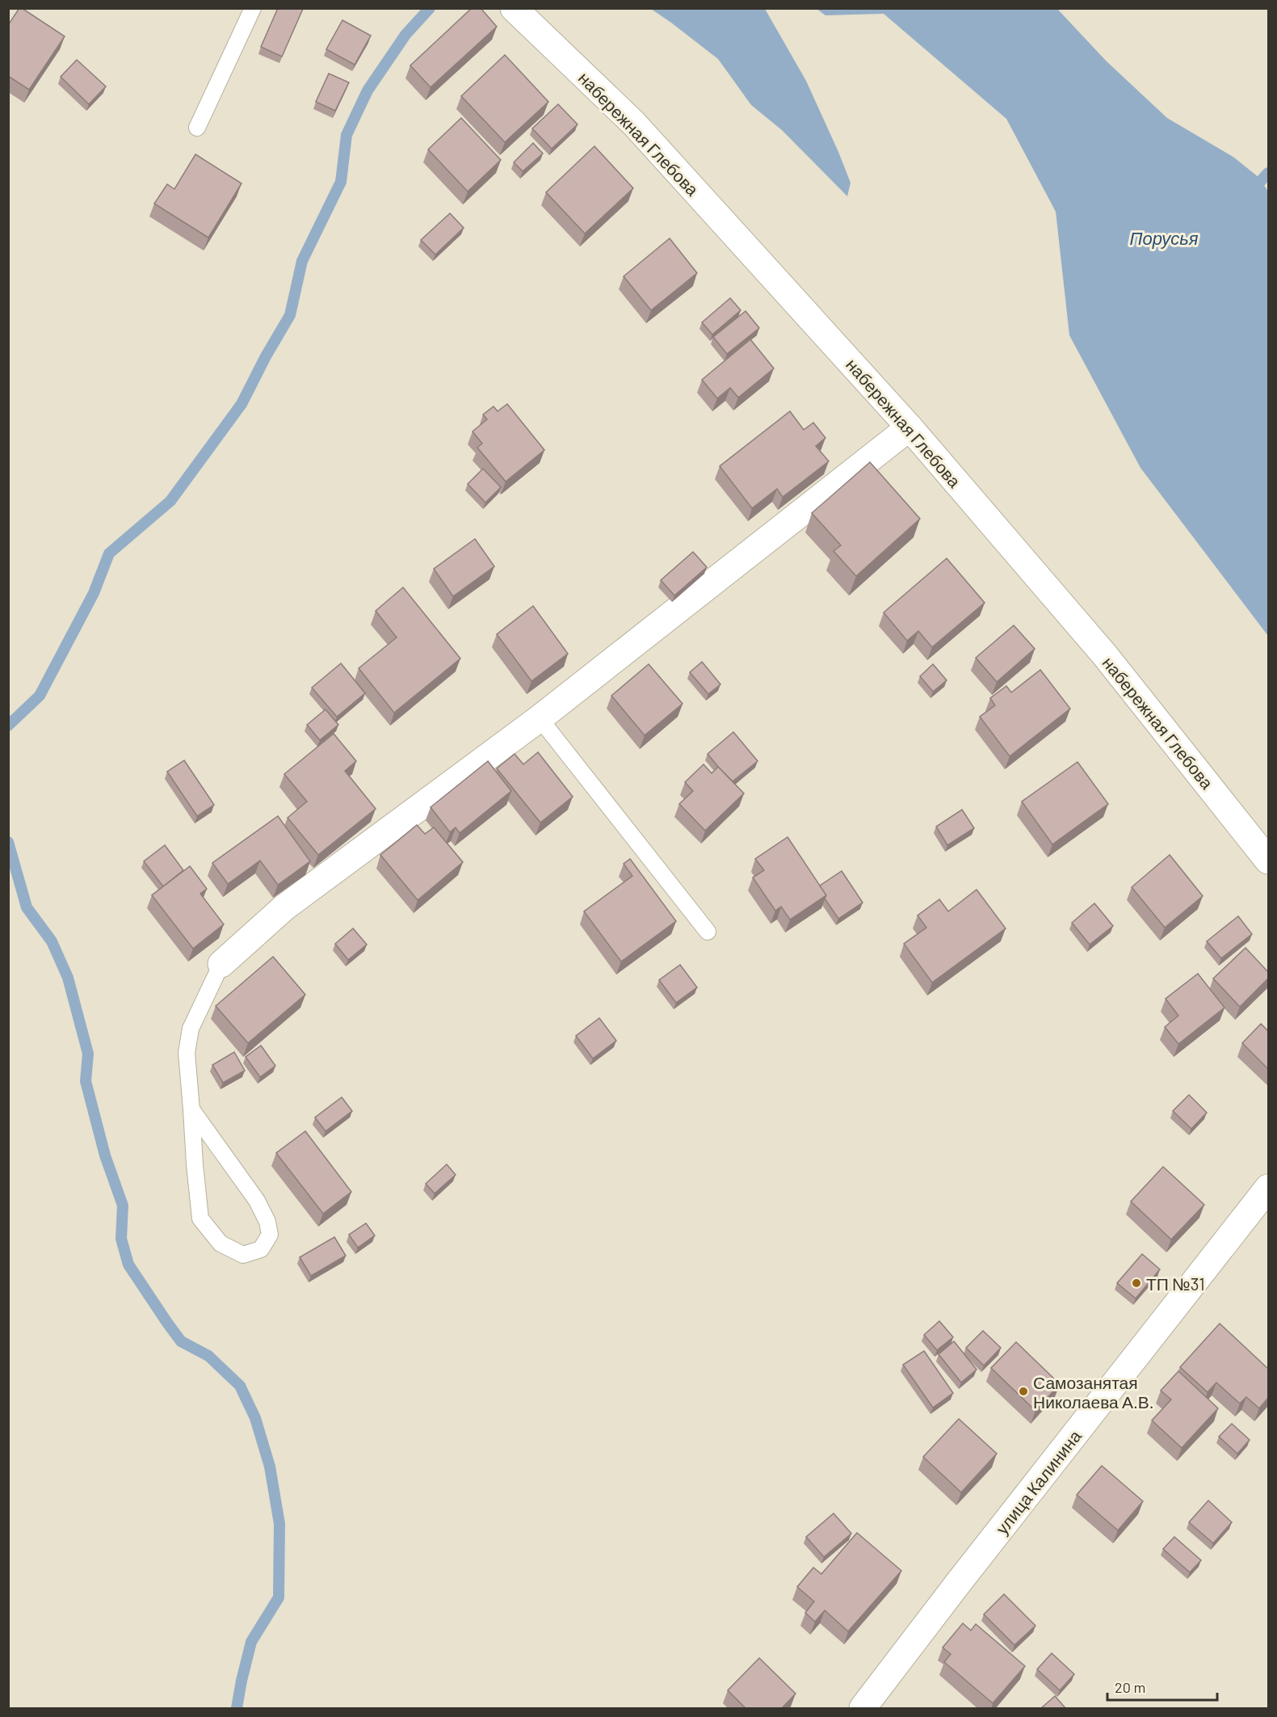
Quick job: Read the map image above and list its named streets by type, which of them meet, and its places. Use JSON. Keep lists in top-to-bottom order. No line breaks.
{"streets":{"street":["набережная Глебова","улица Калинина"]},"water":["Порусья"],"places":["ТП №31","Самозанятая Николаева А.В."],"scale_bar":"20 m"}
